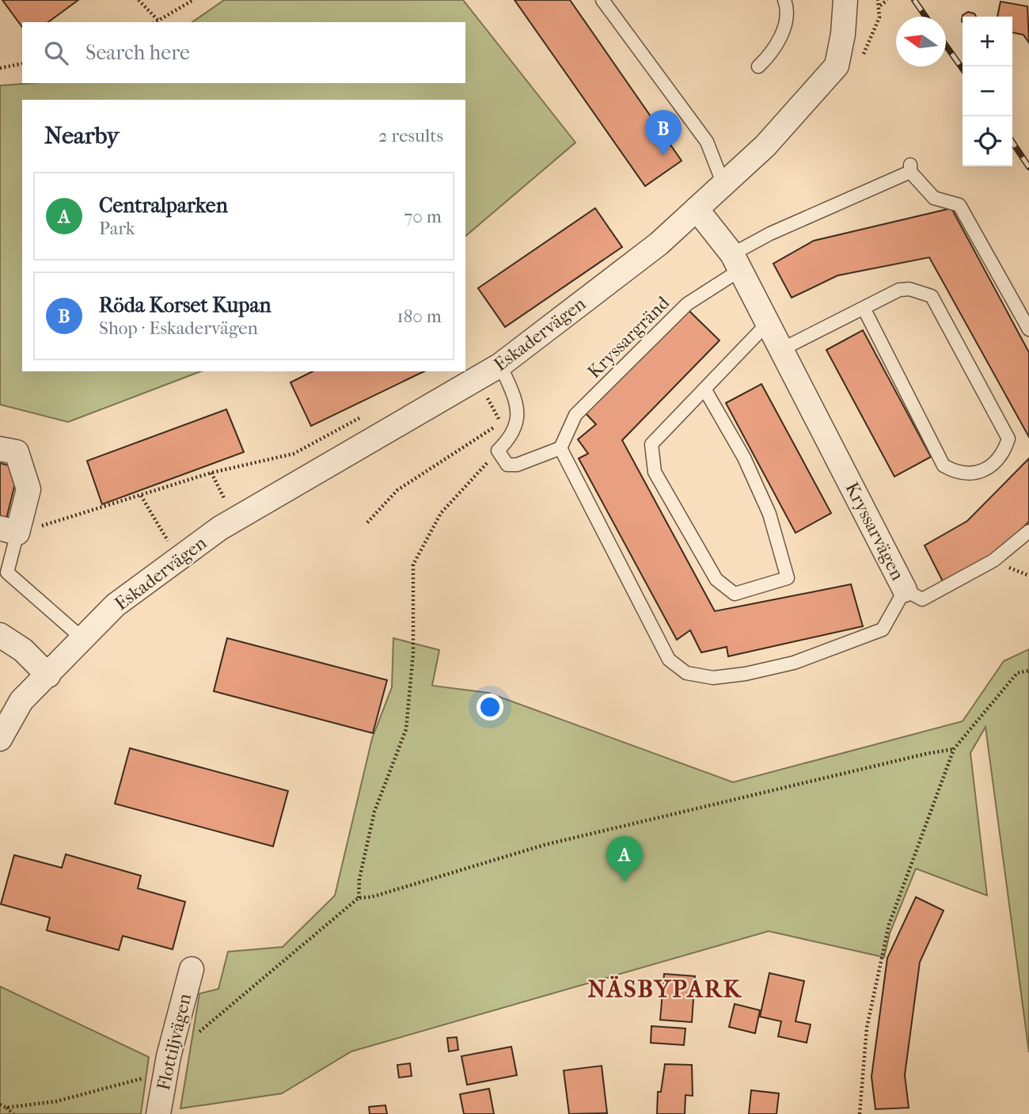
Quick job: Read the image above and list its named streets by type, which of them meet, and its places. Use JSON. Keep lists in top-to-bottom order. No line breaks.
{"streets":{"street":["Eskadervägen","Kryssarvägen","Flottiljvägen"],"lane":["Kryssargränd"]},"crossings":[["Eskadervägen","Kryssarvägen"],["Kryssargränd","Kryssarvägen"]],"districts":["NÄSBYPARK"],"north":"left","page":{"map_buttons":["+","−"],"search":"Search here","heading":["Nearby","2 results"],"pins":["B","A"],"list":[{"mark":"A","name":"Centralparken","note":"Park","value":"70 m"},{"mark":"B","name":"Röda Korset Kupan","note":"Shop · Eskadervägen","value":"180 m"}]}}
